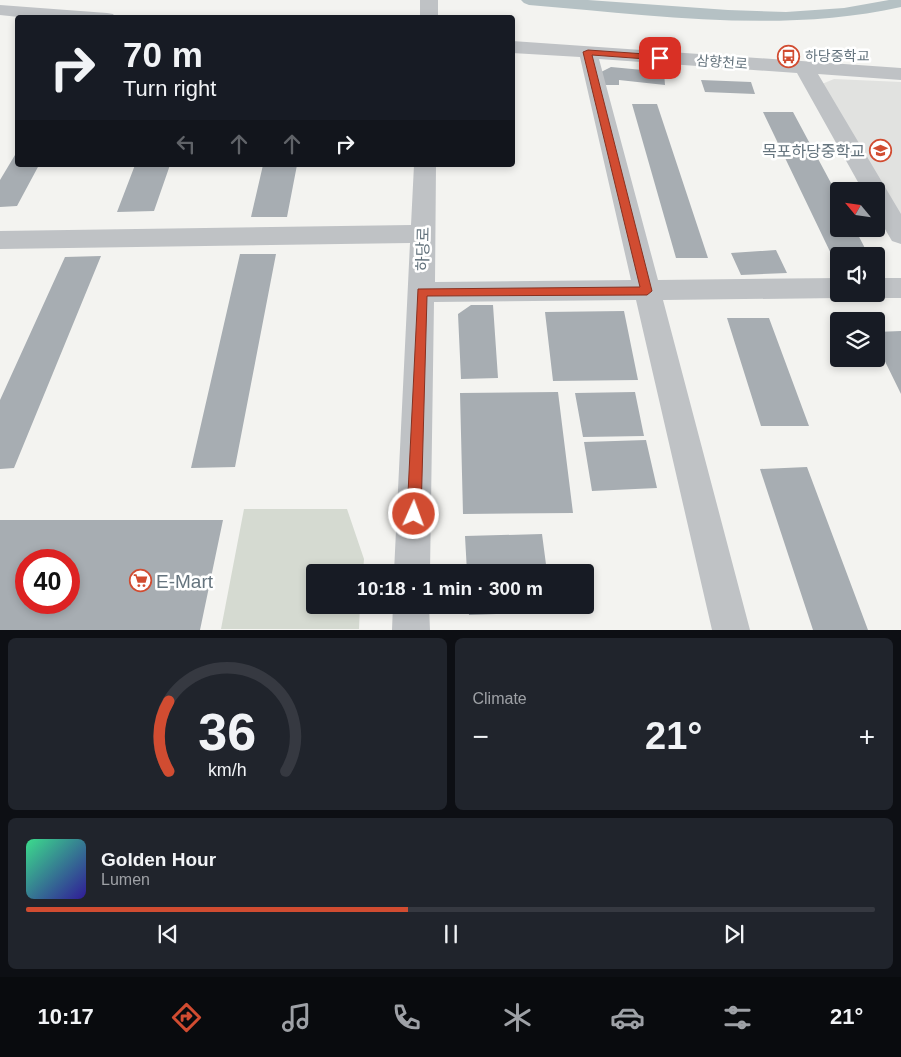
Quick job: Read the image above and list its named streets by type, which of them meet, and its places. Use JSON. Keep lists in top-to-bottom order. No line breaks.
{"streets":{"street":["삼향천로","하당로"]},"places":{"bus stop":["하당중학교"],"school or university":["목포하당중학교"],"supermarket":["E-Mart"]},"north":"top left","page":{"turn":["70 m","Turn right"],"limit":"40","trip":"10:18 · 1 min · 300 m","tile":"Climate","heat":["−","21°","+"],"song":["Golden Hour","Lumen"],"tabs":["10:17","21°"],"gauge":["36","km/h"]}}
